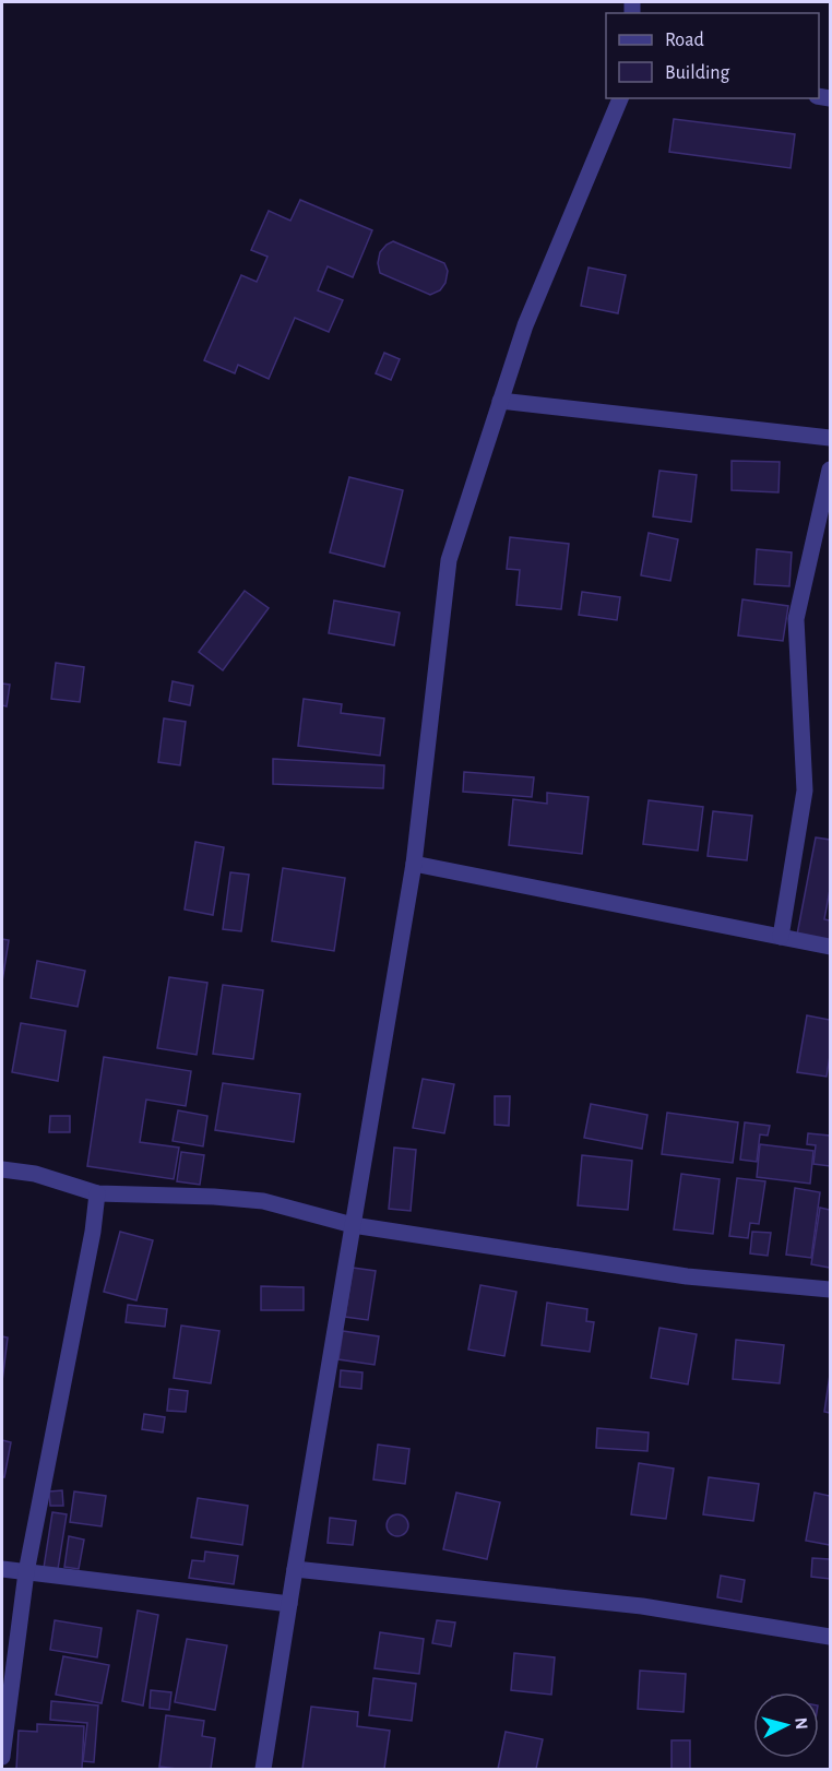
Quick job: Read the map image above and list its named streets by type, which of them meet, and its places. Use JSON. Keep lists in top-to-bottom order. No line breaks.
{"legend":["Road","Building"],"north":"right"}
